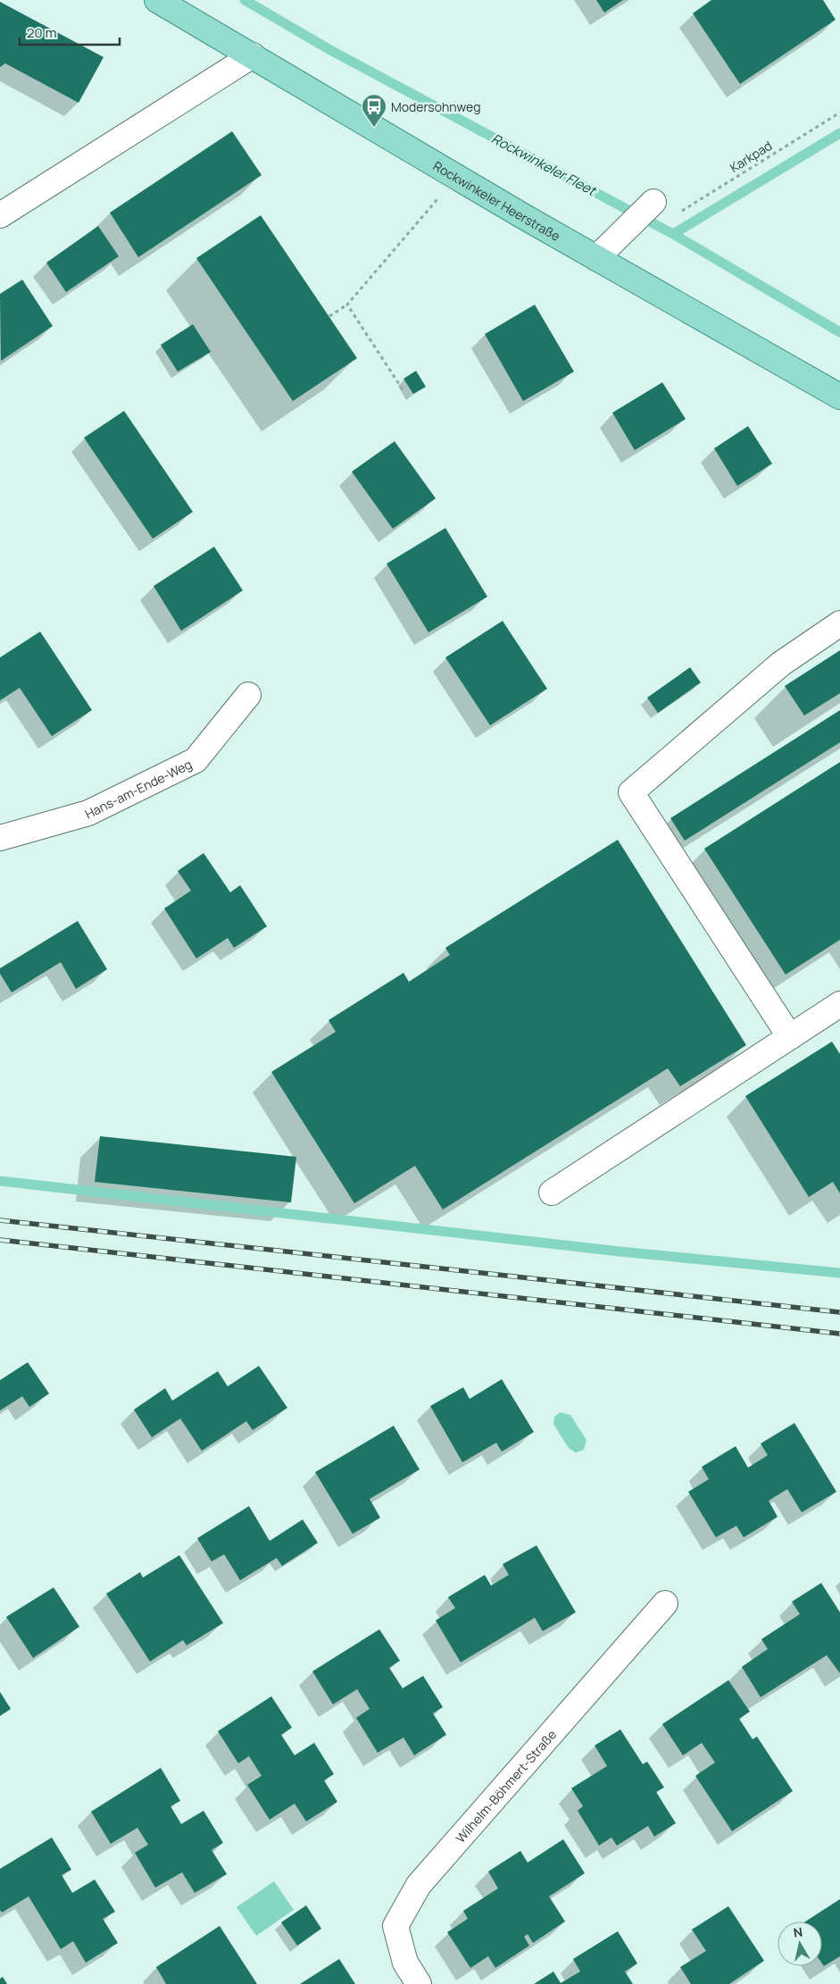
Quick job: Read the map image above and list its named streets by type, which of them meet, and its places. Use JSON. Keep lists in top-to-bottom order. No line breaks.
{"streets":{"main road":["Rockwinkeler Heerstraße"],"street":["Hans-am-Ende-Weg","Wilhelm-Böhmert-Straße"],"path":["Karkpad"]},"water":["Rockwinkeler Fleet"],"places":{"bus stop":["Modersohnweg"]},"scale_bar":"20 m","north":"top"}
